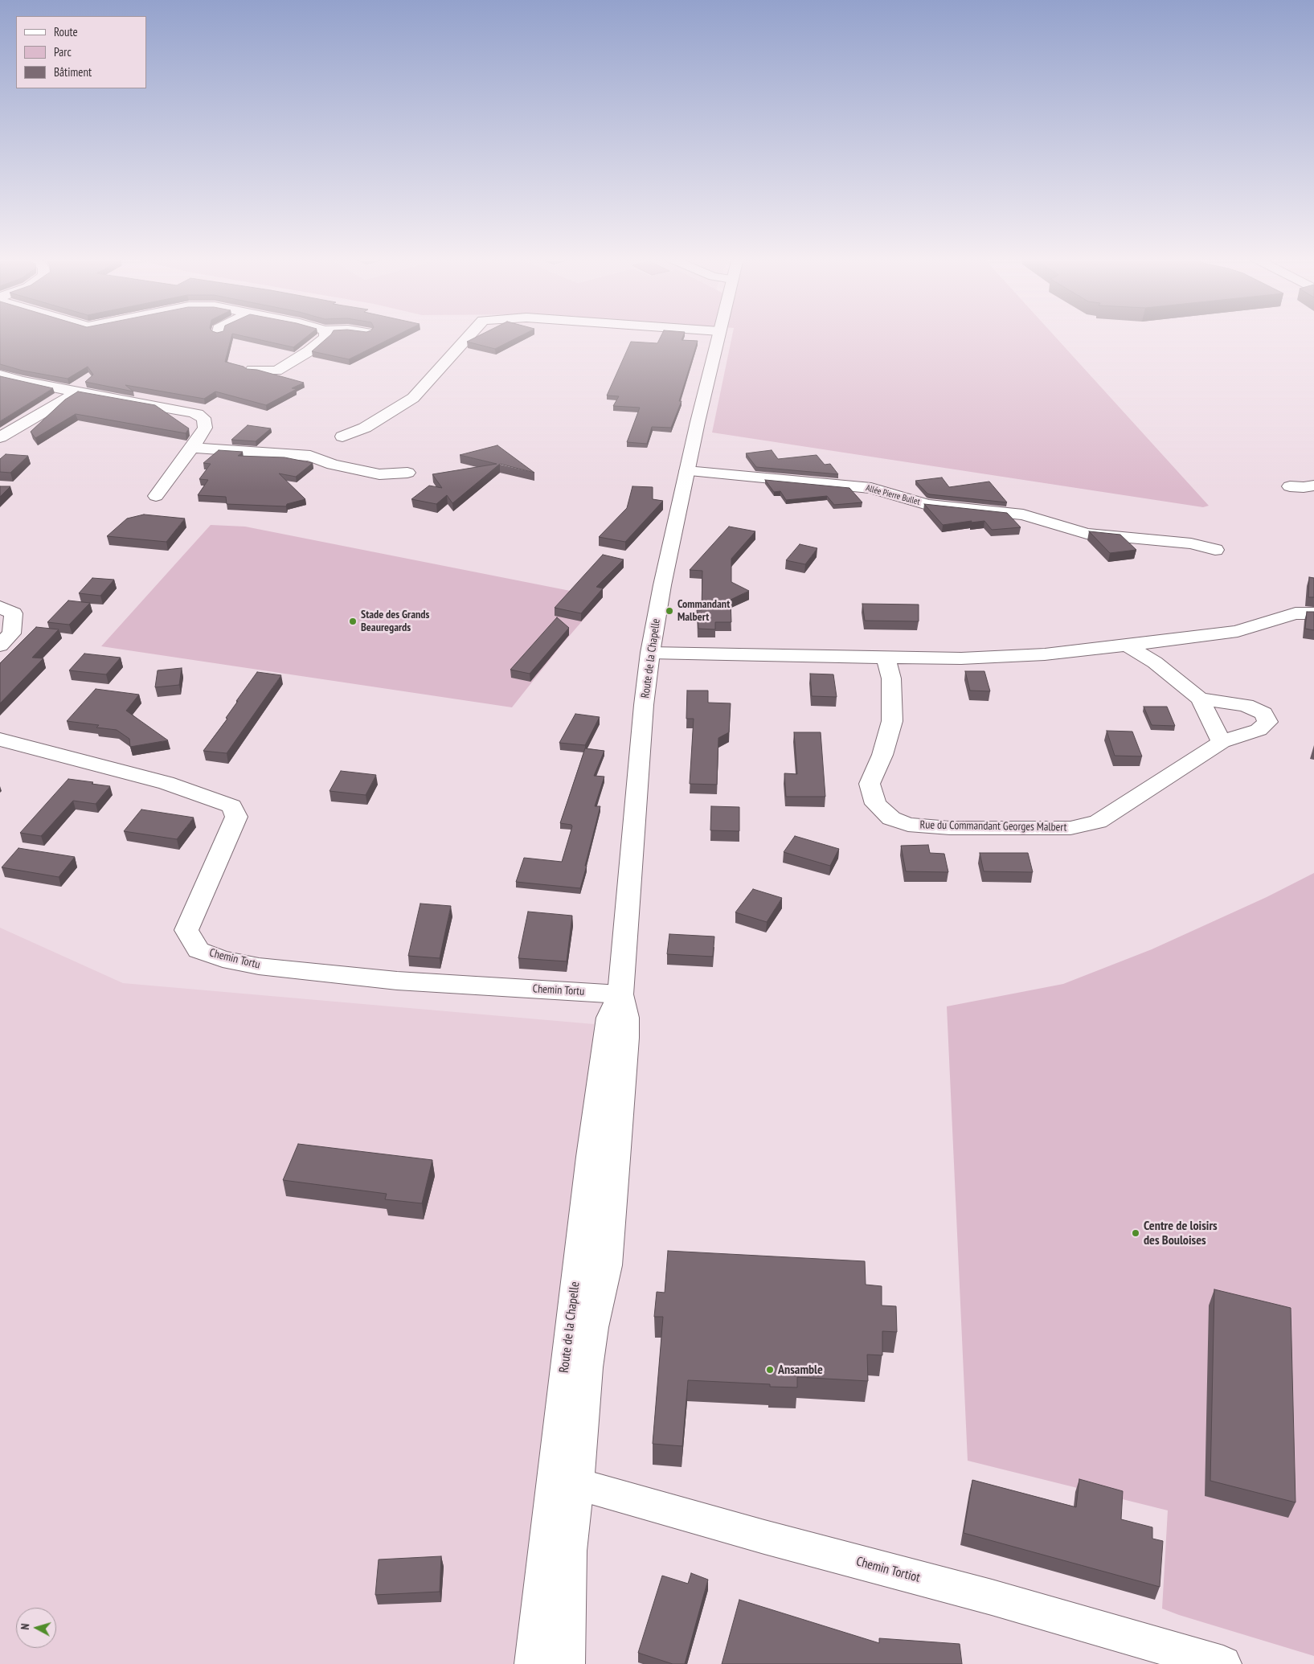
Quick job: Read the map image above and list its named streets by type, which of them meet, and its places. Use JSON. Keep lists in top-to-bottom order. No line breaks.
{"streets":{"street":["Allée Pierre Bullet","Route de la Chapelle","Rue du Commandant Georges Malbert","Chemin Tortu","Chemin Tortiot"]},"crossings":[["Allée Pierre Bullet","Route de la Chapelle"],["Route de la Chapelle","Chemin Tortu"],["Route de la Chapelle","Chemin Tortiot"]],"places":["Commandant Malbert","Stade des Grands Beauregards","Centre de loisirs des Bouloises","Ansamble"],"legend":["Route","Parc","Bâtiment"],"north":"left"}
